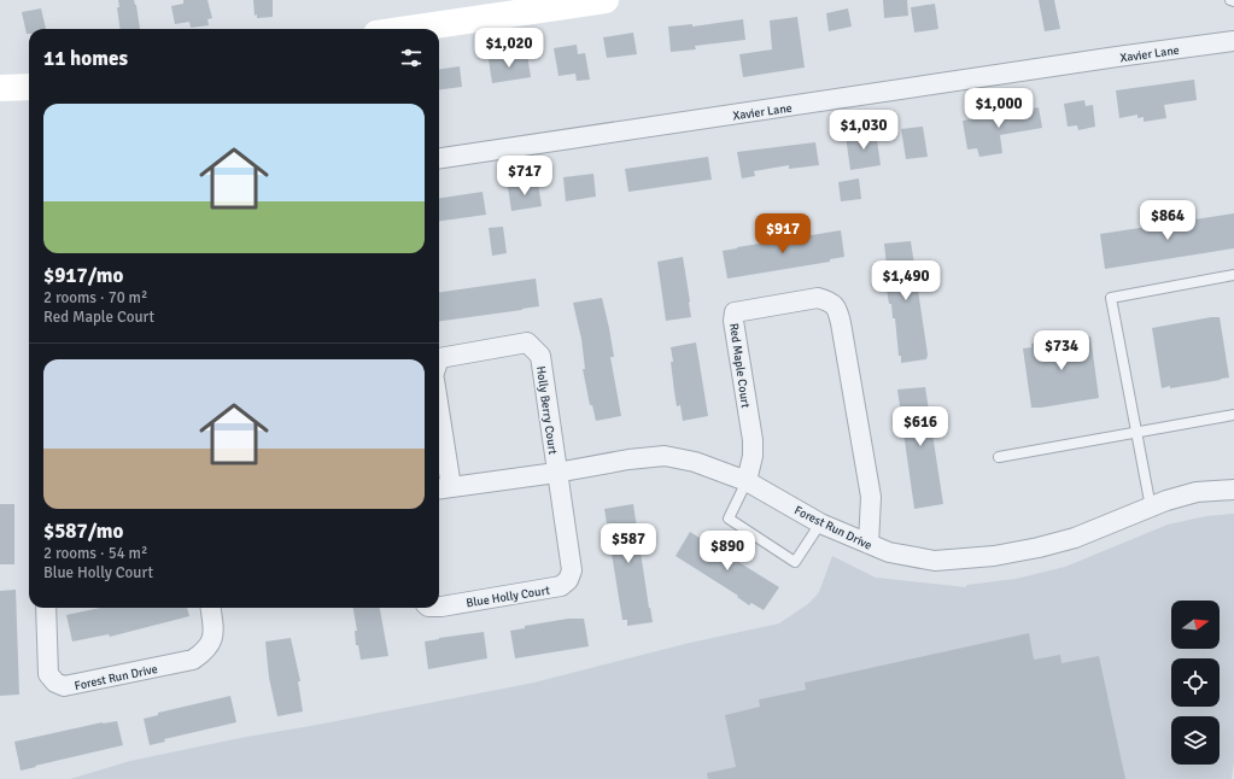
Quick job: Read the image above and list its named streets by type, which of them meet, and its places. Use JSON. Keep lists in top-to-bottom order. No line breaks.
{"streets":{"street":["Xavier Lane","Red Maple Court","Holly Berry Court","Forest Run Drive","Blue Holly Court"]},"crossings":[["Red Maple Court","Forest Run Drive"],["Holly Berry Court","Forest Run Drive"],["Holly Berry Court","Blue Holly Court"],["Forest Run Drive","Blue Holly Court"]],"north":"right","page":{"price":["$1,020","$1,000","$1,030","$717","$864","$917","$1,490","$734","$616","$587","$890"],"heading":"11 homes","list":[{"name":"$917/mo","note":"2 rooms · 70 m² · Red Maple Court"},{"name":"$587/mo","note":"2 rooms · 54 m² · Blue Holly Court"}]}}
